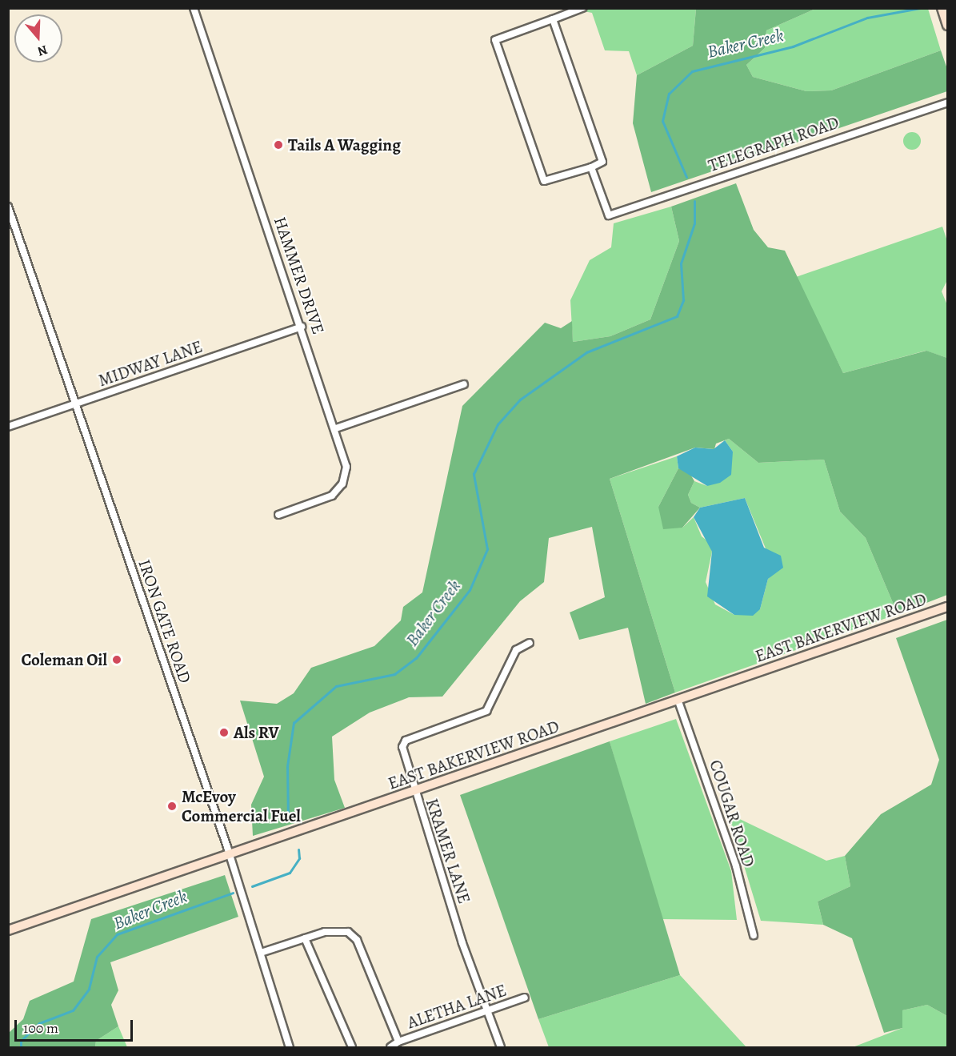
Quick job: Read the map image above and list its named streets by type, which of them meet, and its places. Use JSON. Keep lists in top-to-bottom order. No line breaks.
{"streets":{"main road":["EAST BAKERVIEW ROAD"],"street":["TELEGRAPH ROAD","HAMMER DRIVE","MIDWAY LANE","IRON GATE ROAD","COUGAR ROAD","KRAMER LANE","ALETHA LANE"]},"crossings":[["HAMMER DRIVE","MIDWAY LANE"],["MIDWAY LANE","IRON GATE ROAD"],["IRON GATE ROAD","EAST BAKERVIEW ROAD"],["EAST BAKERVIEW ROAD","COUGAR ROAD"],["EAST BAKERVIEW ROAD","KRAMER LANE"],["KRAMER LANE","ALETHA LANE"]],"water":["Baker Creek"],"places":["Tails A Wagging","Coleman Oil","Als RV","McEvoy Commercial Fuel"],"scale_bar":"100 m","north":"bottom"}
